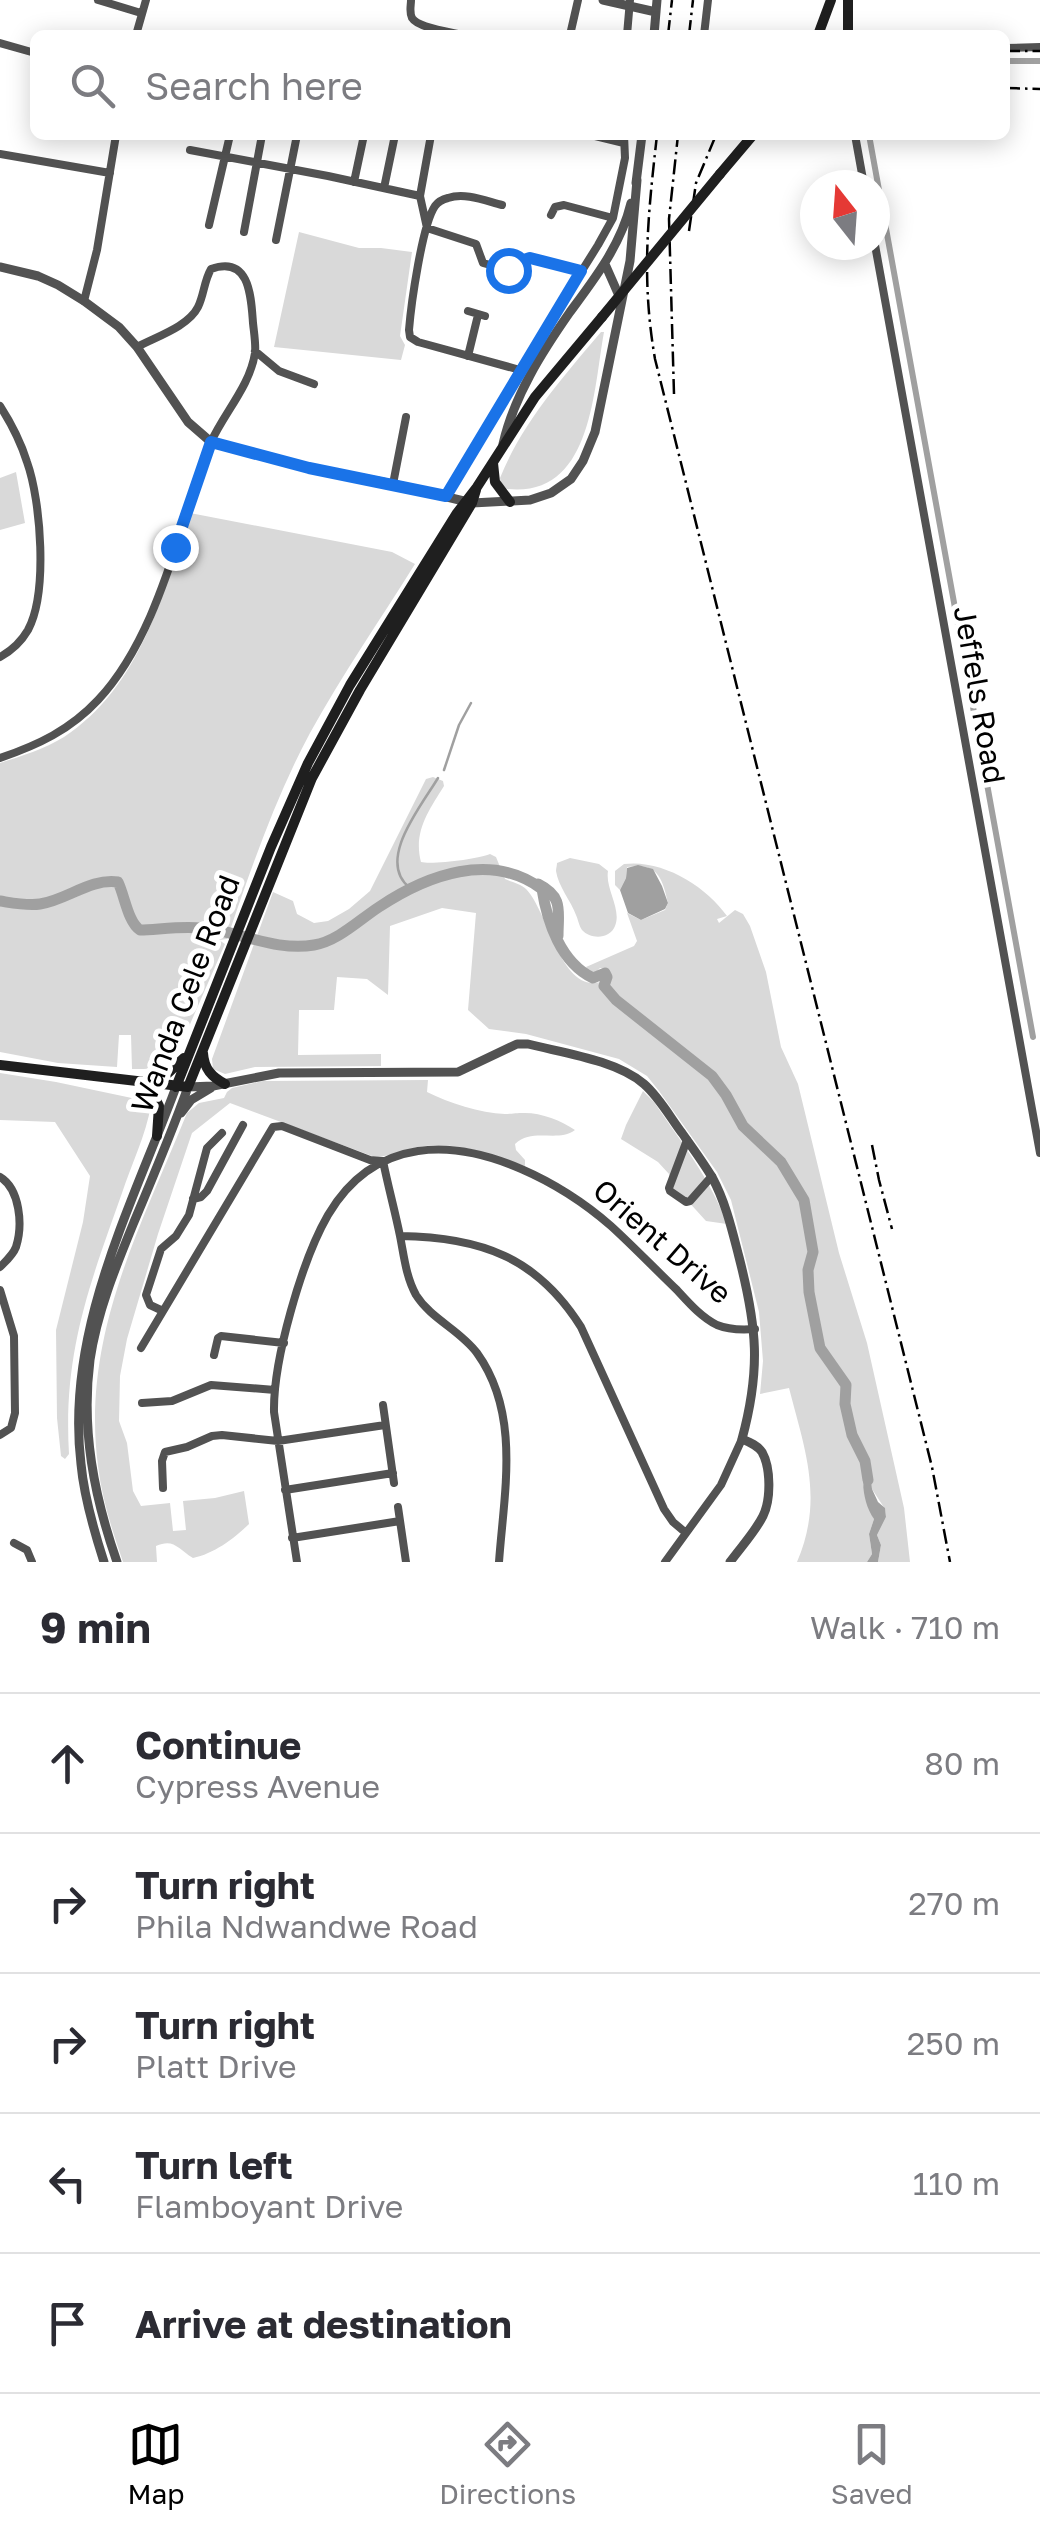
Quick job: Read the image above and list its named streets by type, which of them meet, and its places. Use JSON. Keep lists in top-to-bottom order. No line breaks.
{"streets":{"main road":["Wanda Cele Road"],"street":["Jeffels Road","Orient Drive"]},"crossings":[["Wanda Cele Road","Orient Drive"]],"north":"top","page":{"search":"Search here","heading":["9 min","Walk · 710 m"],"list":[["Continue","Cypress Avenue","80 m"],["Turn right","Phila Ndwandwe Road","270 m"],["Turn right","Platt Drive","250 m"],["Turn left","Flamboyant Drive","110 m"],"Arrive at destination"],"nav":["Map","Directions","Saved"]}}
